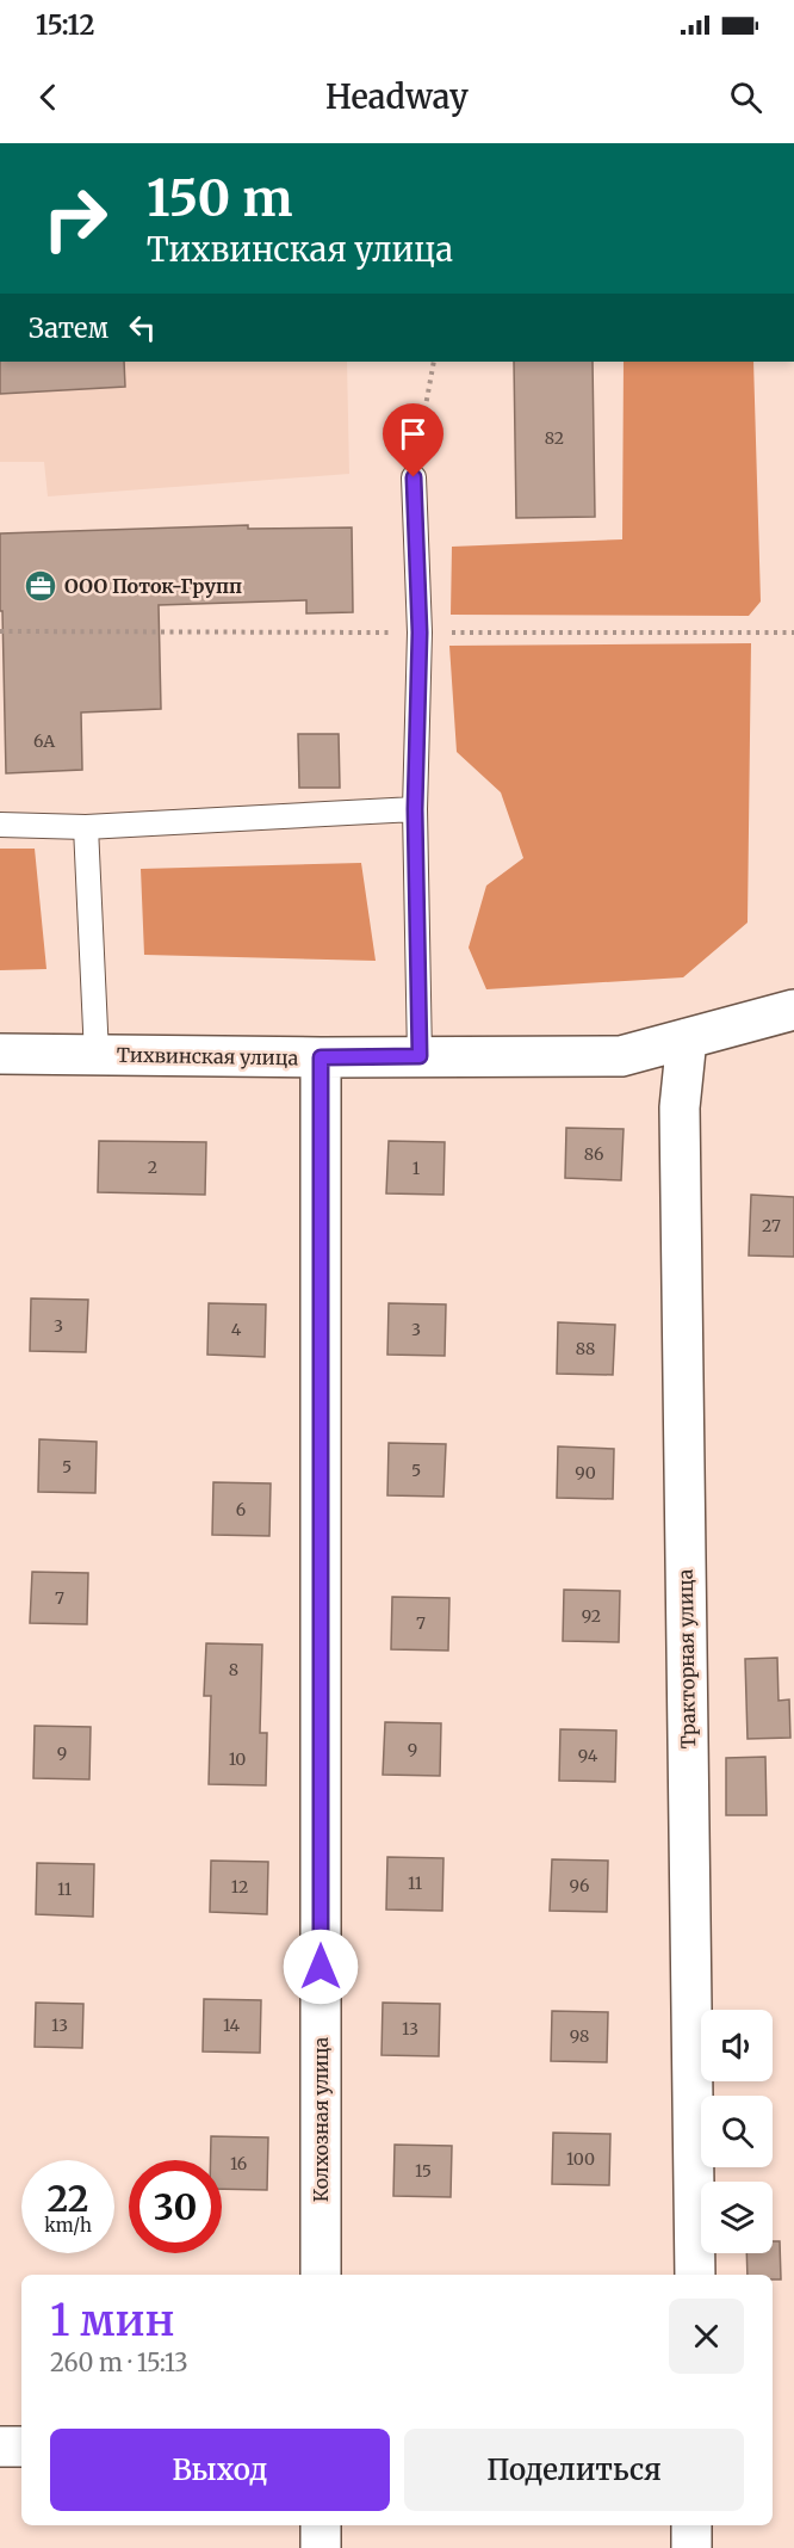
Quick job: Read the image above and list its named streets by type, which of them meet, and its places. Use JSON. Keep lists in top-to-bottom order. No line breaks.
{"streets":{"street":["Тихвинская улица","Тракторная улица","Колхозная улица"]},"crossings":[["Тихвинская улица","Тракторная улица"],["Тихвинская улица","Колхозная улица"]],"places":{"office":["ООО Поток-Групп"]},"house_numbers":["82","6А","86","2","1","27","3","4","3","88","5","5","90","6","7","92","7","8","9","9","94","10","11","96","12","11","13","14","13","98","100","16","15"],"page":{"status":"15:12","header":"Headway","turn":["150 m","Тихвинская улица"],"then":"Затем","speed":"22 km/h","limit":"30","heading":["1 мин","260 m · 15:13"],"buttons":["Выход","Поделиться"]}}
